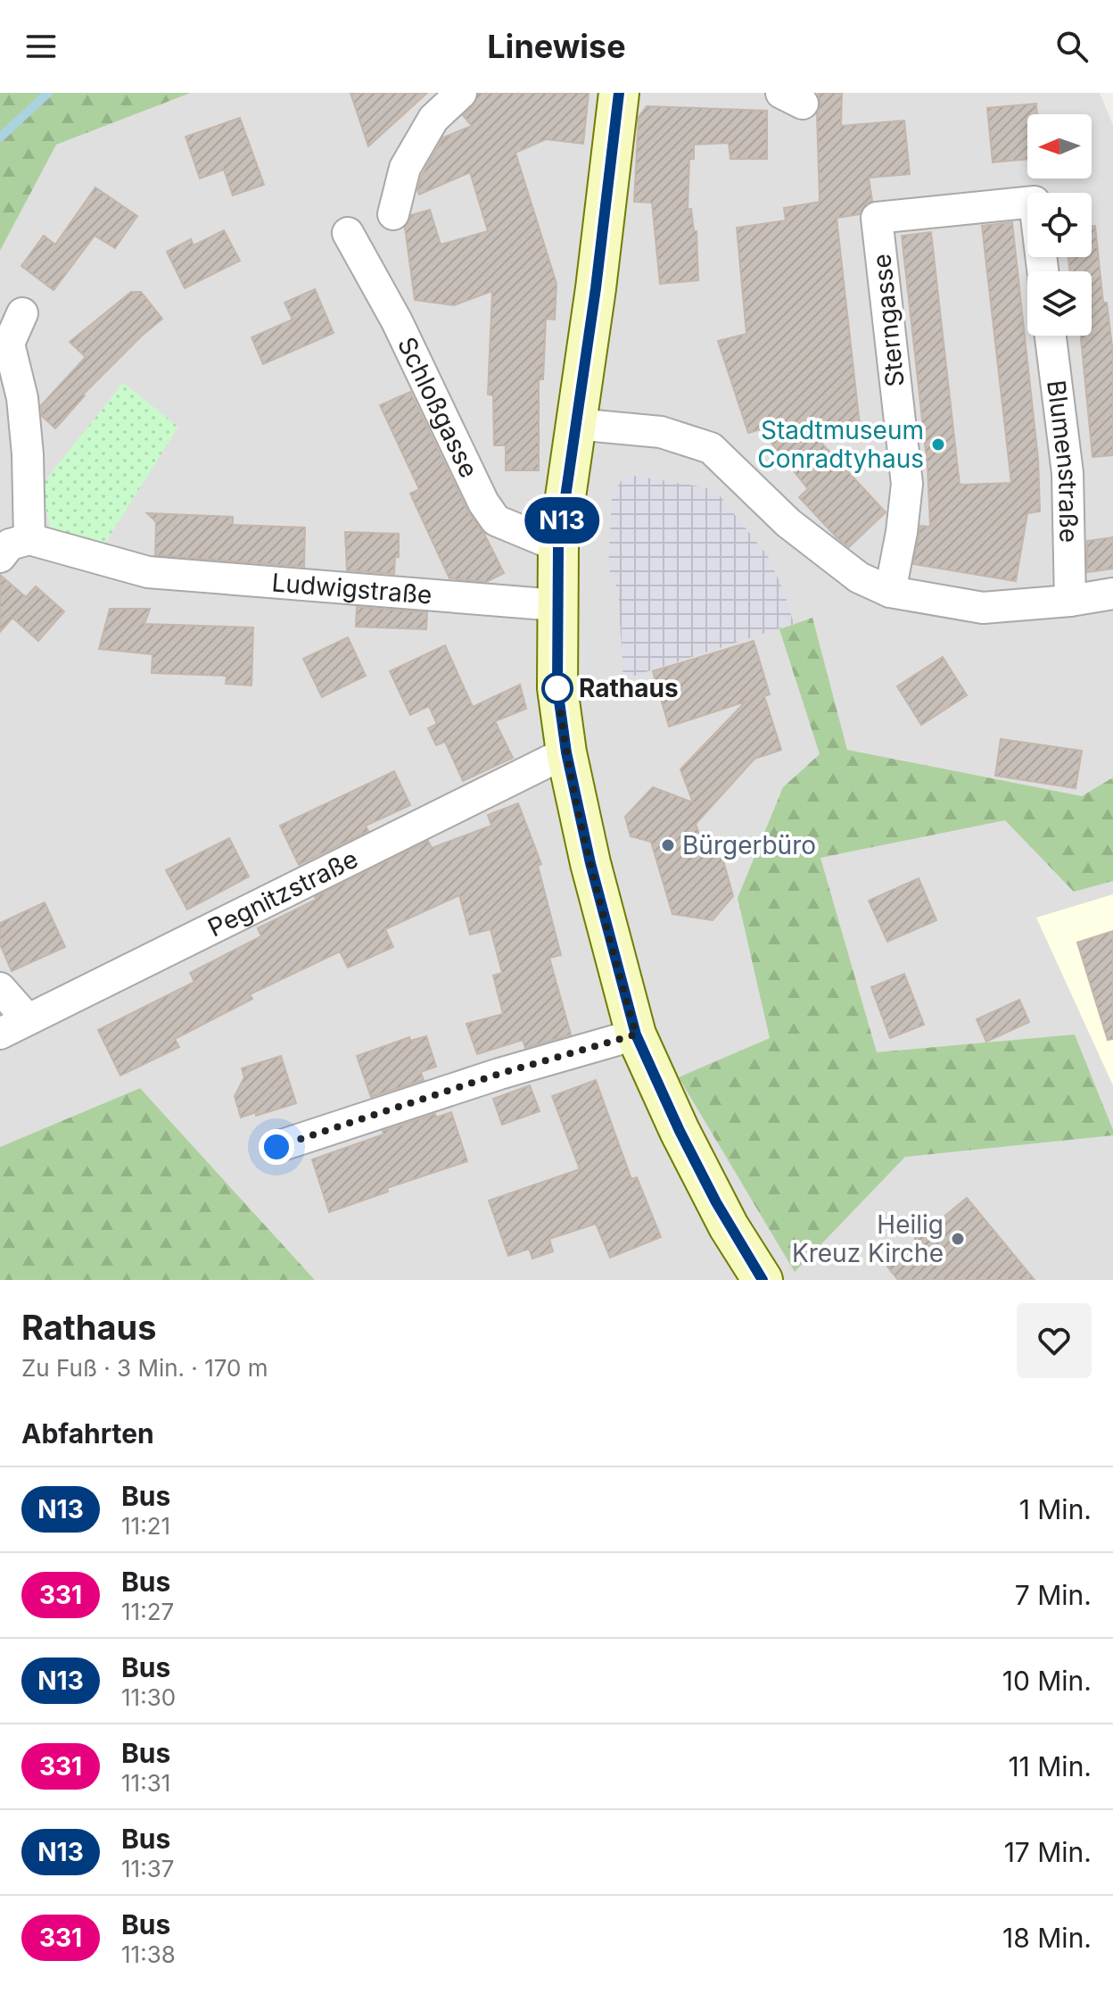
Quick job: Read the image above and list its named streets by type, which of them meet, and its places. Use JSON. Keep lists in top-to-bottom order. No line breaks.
{"streets":{"street":["Sterngasse","Schloßgasse","Blumenstraße","Ludwigstraße","Pegnitzstraße"]},"places":["Stadtmuseum Conradtyhaus","Rathaus","Bürgerbüro","Heilig Kreuz Kirche"],"lines":["bus line N13"],"north":"left","page":{"header":"Linewise","on_map":"N13","heading":[["Rathaus","Zu Fuß · 3 Min. · 170 m"],"Abfahrten"],"list":[{"mark":"N13","name":"Bus","note":"11:21","value":"1 Min."},{"mark":"331","name":"Bus","note":"11:27","value":"7 Min."},{"mark":"N13","name":"Bus","note":"11:30","value":"10 Min."},{"mark":"331","name":"Bus","note":"11:31","value":"11 Min."},{"mark":"N13","name":"Bus","note":"11:37","value":"17 Min."},{"mark":"331","name":"Bus","note":"11:38","value":"18 Min."}]}}
